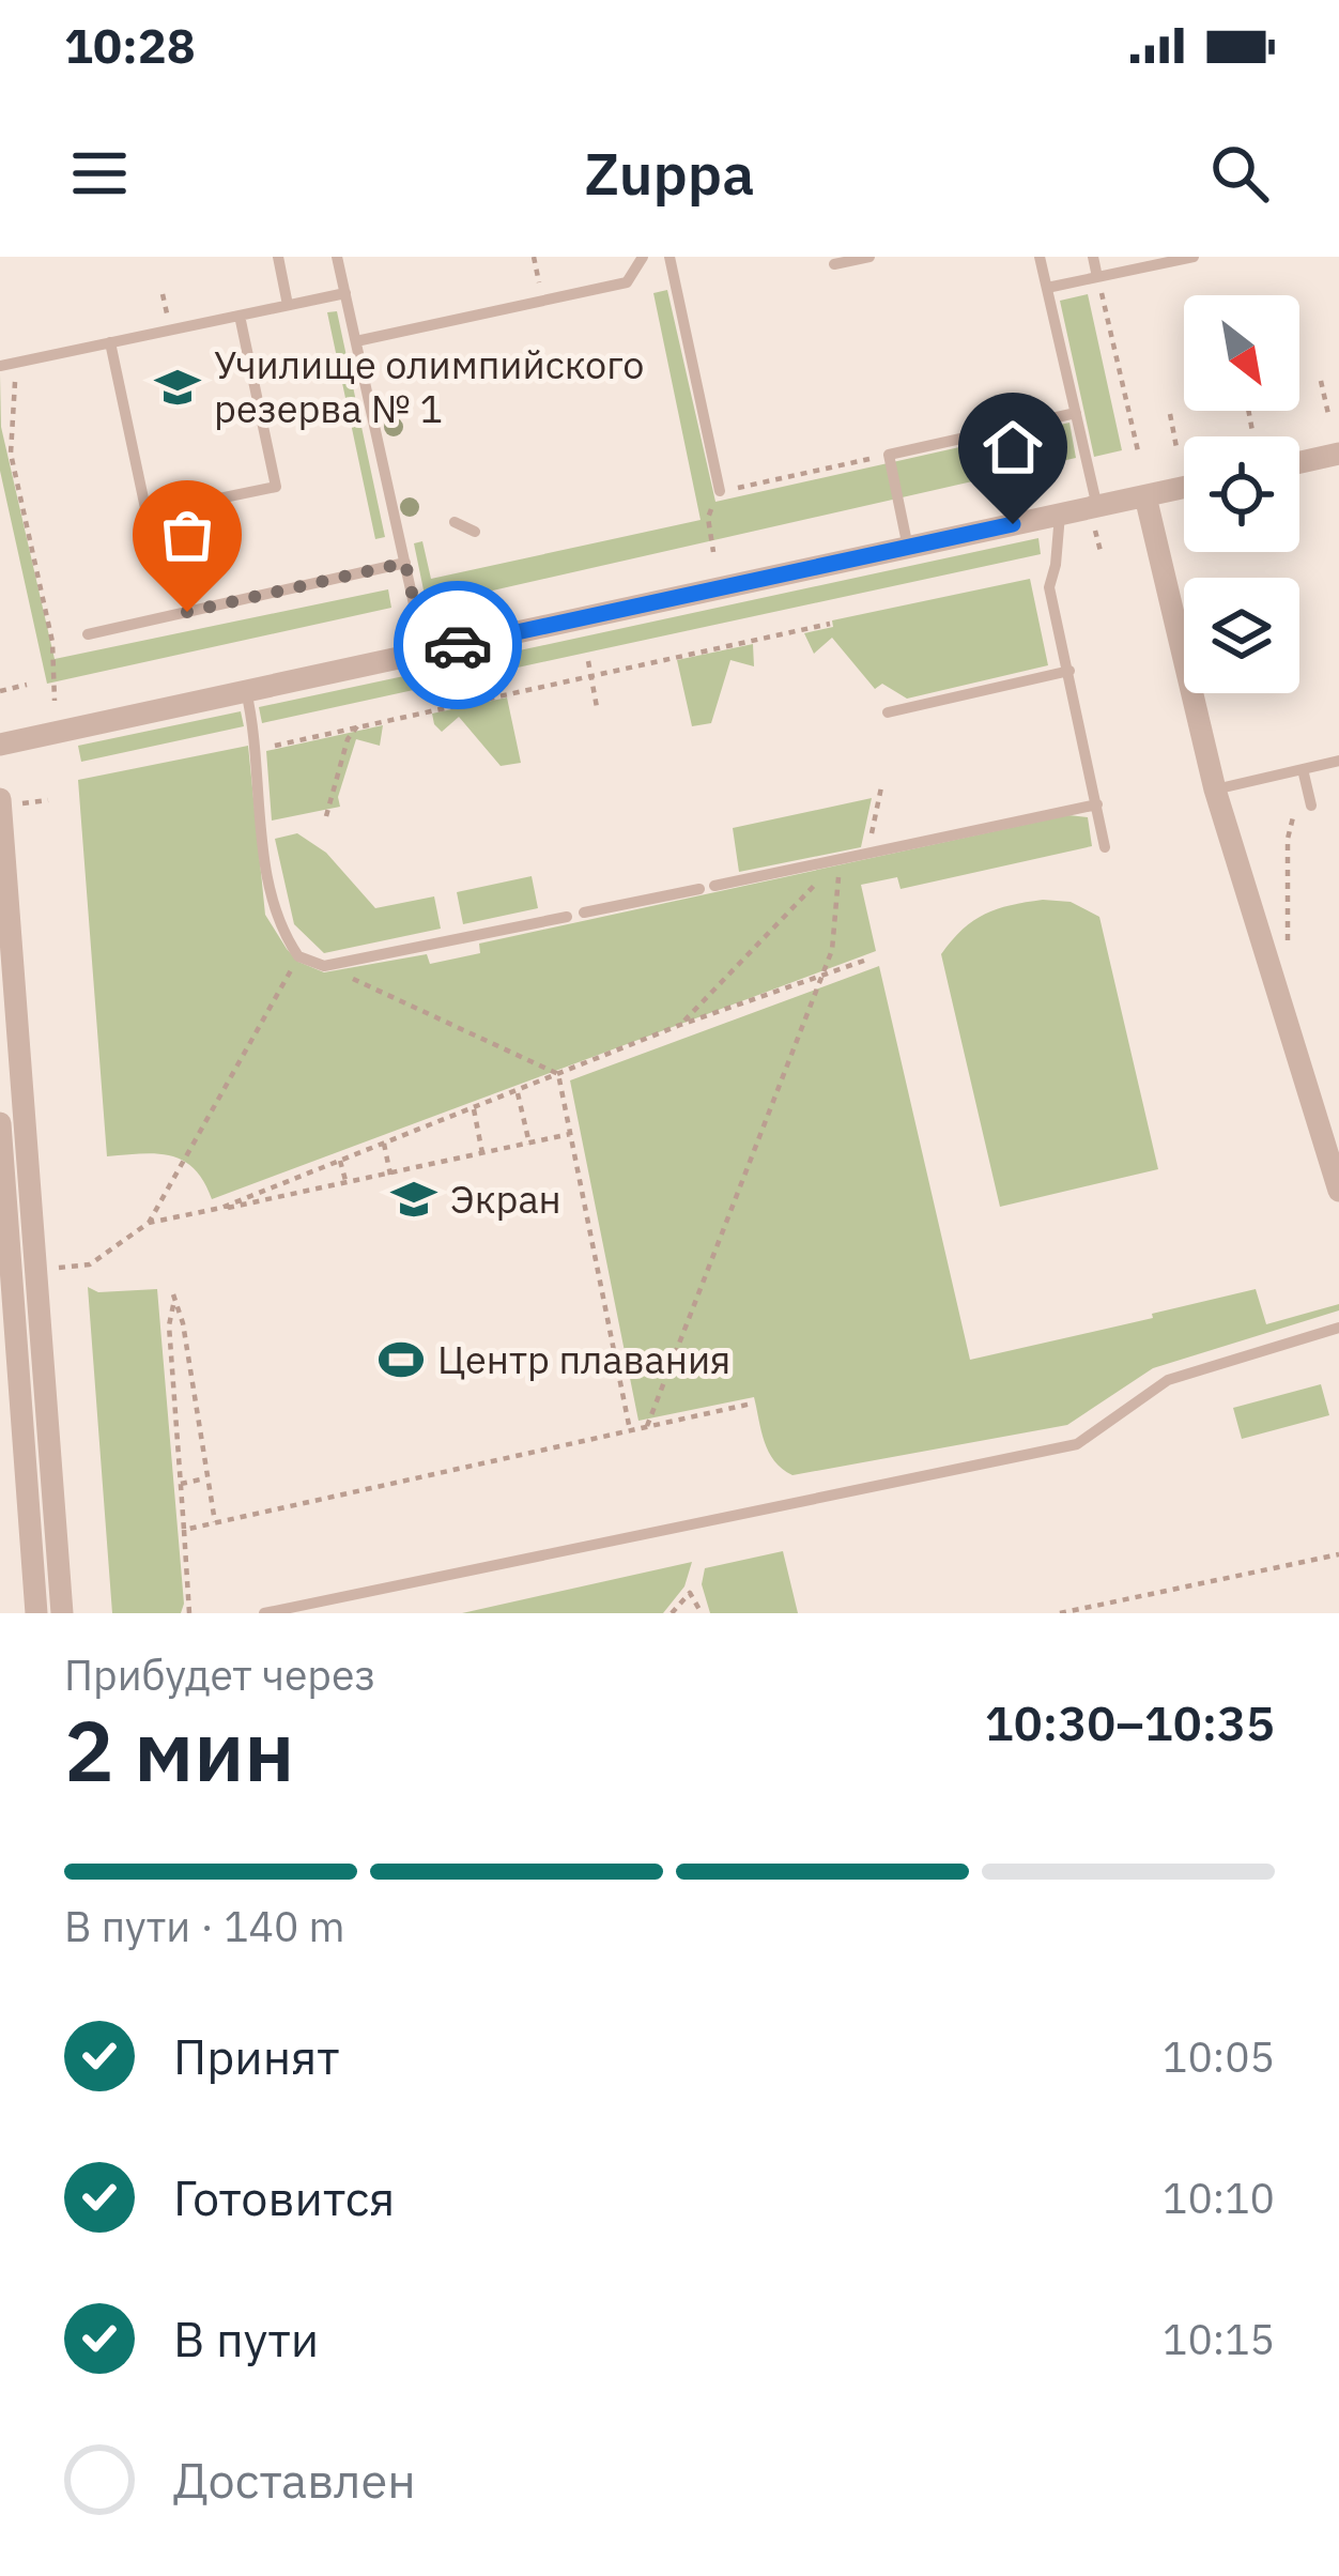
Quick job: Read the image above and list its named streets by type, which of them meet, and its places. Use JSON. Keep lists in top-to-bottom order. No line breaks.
{"places":{"school or university":["Училище олимпийского резерва № 1","Экран"],"sports":["Центр плавания"]},"north":"bottom right","page":{"status":"10:28","header":"Zuppa","heading":["2 мин","Прибудет через","10:30–10:35"],"bar":"В пути · 140 m","list":[["Принят","10:05"],["Готовится","10:10"],["В пути","10:15"],"Доставлен"]}}
